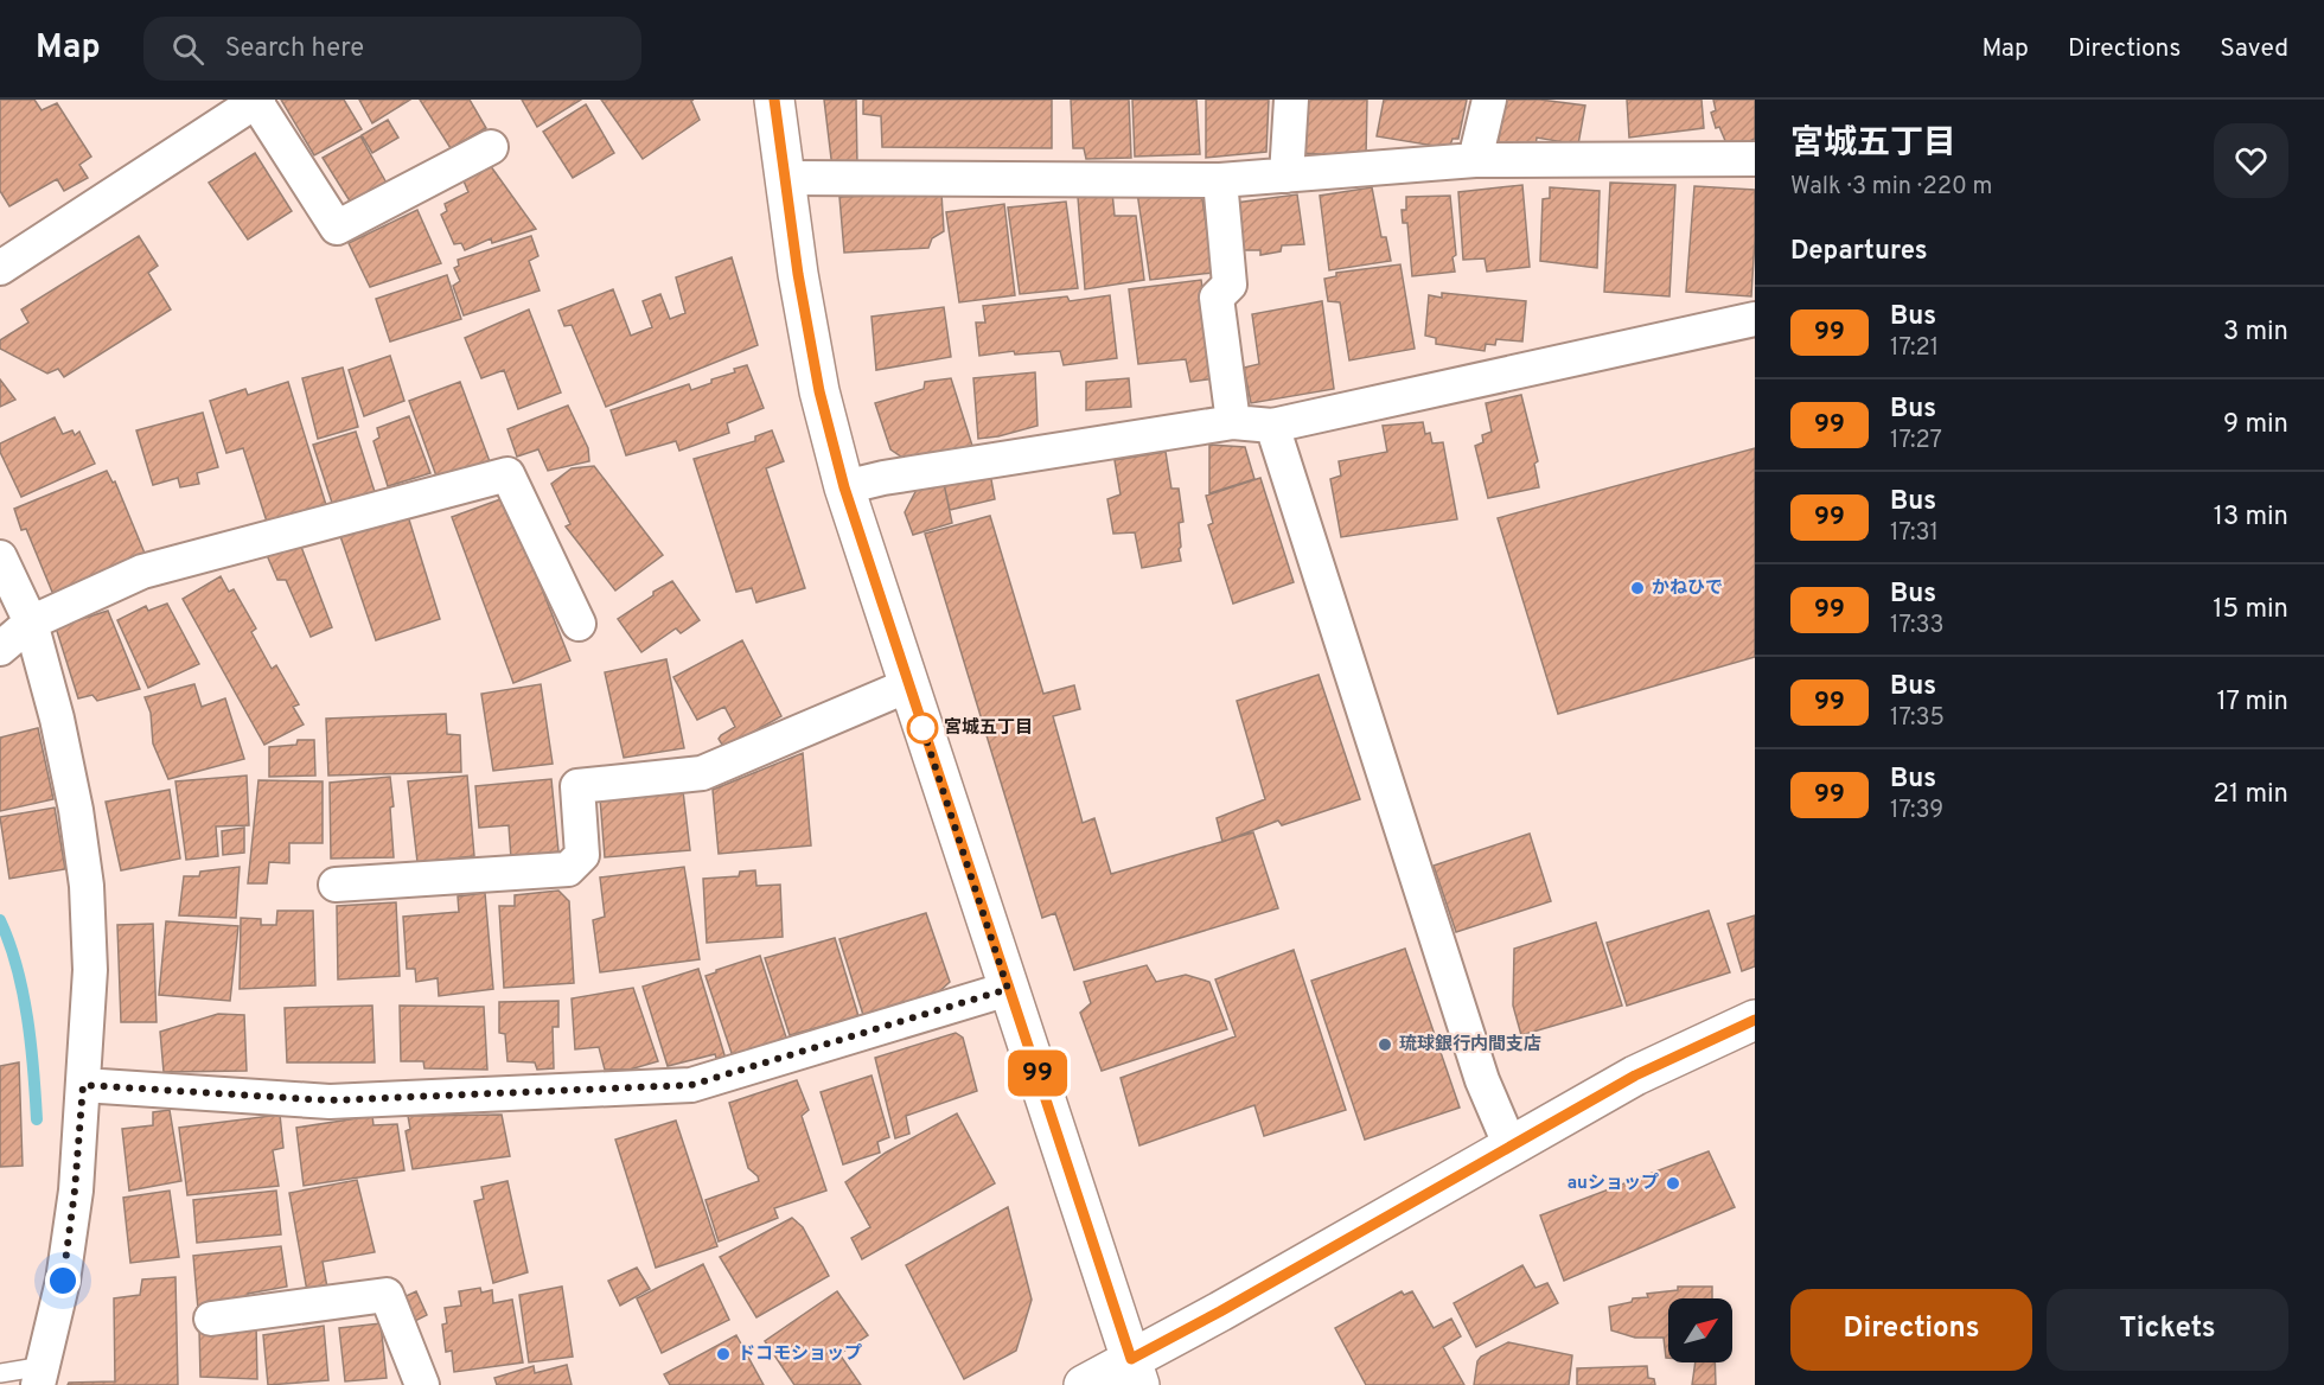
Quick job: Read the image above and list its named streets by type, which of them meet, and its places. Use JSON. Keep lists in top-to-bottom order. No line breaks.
{"places":["かねひで","宮城五丁目","琉球銀行内間支店","auショップ","ドコモショップ"],"lines":["bus line 99"],"north":"top right","page":{"header":"Map","search":"Search here","nav":["Map","Directions","Saved"],"on_map":"99","heading":[["宮城五丁目","Walk · 3 min · 220 m"],"Departures"],"list":[{"mark":"99","name":"Bus","note":"17:21","value":"3 min"},{"mark":"99","name":"Bus","note":"17:27","value":"9 min"},{"mark":"99","name":"Bus","note":"17:31","value":"13 min"},{"mark":"99","name":"Bus","note":"17:33","value":"15 min"},{"mark":"99","name":"Bus","note":"17:35","value":"17 min"},{"mark":"99","name":"Bus","note":"17:39","value":"21 min"}],"buttons":["Directions","Tickets"]}}
